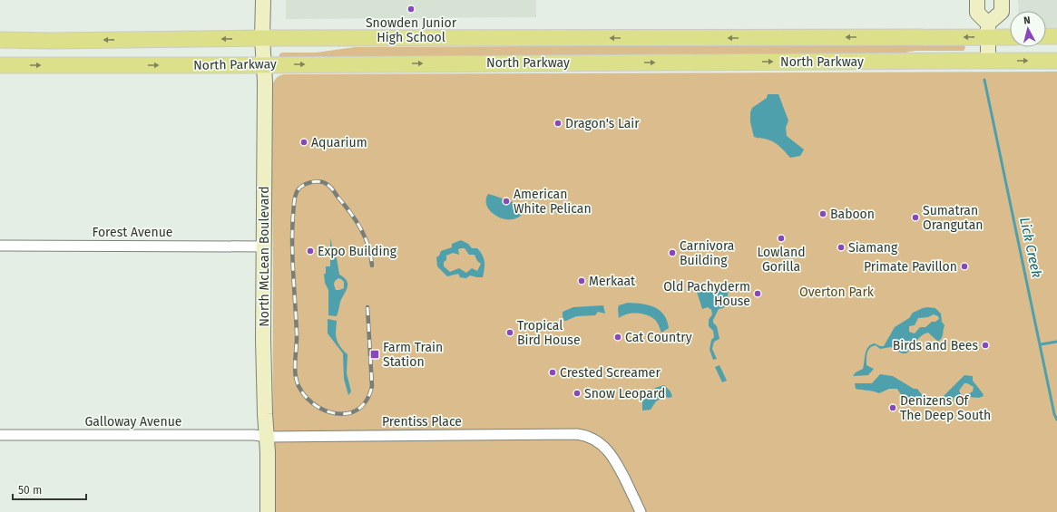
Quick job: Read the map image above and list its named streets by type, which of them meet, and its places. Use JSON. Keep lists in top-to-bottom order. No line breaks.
{"streets":{"main road":["North Parkway","North McLean Boulevard"],"street":["Forest Avenue","Galloway Avenue","Prentiss Place"]},"crossings":[["North Parkway","North McLean Boulevard"],["Forest Avenue","North McLean Boulevard"],["North McLean Boulevard","Galloway Avenue"],["North McLean Boulevard","Prentiss Place"],["Galloway Avenue","Prentiss Place"]],"water":["Lick Creek"],"parks":["Overton Park"],"places":{"other":["Snowden Junior High School","Dragon's Lair","Aquarium","American White Pelican","Baboon","Sumatran Orangutan","Lowland Gorilla","Siamang","Expo Building","Carnivora Building","Primate Pavillon","Merkaat","Old Pachyderm House","Tropical Bird House","Cat Country","Birds and Bees","Crested Screamer","Snow Leopard","Denizens Of The Deep South"],"transit":["Farm Train Station"]},"scale_bar":"50 m","north":"top"}
